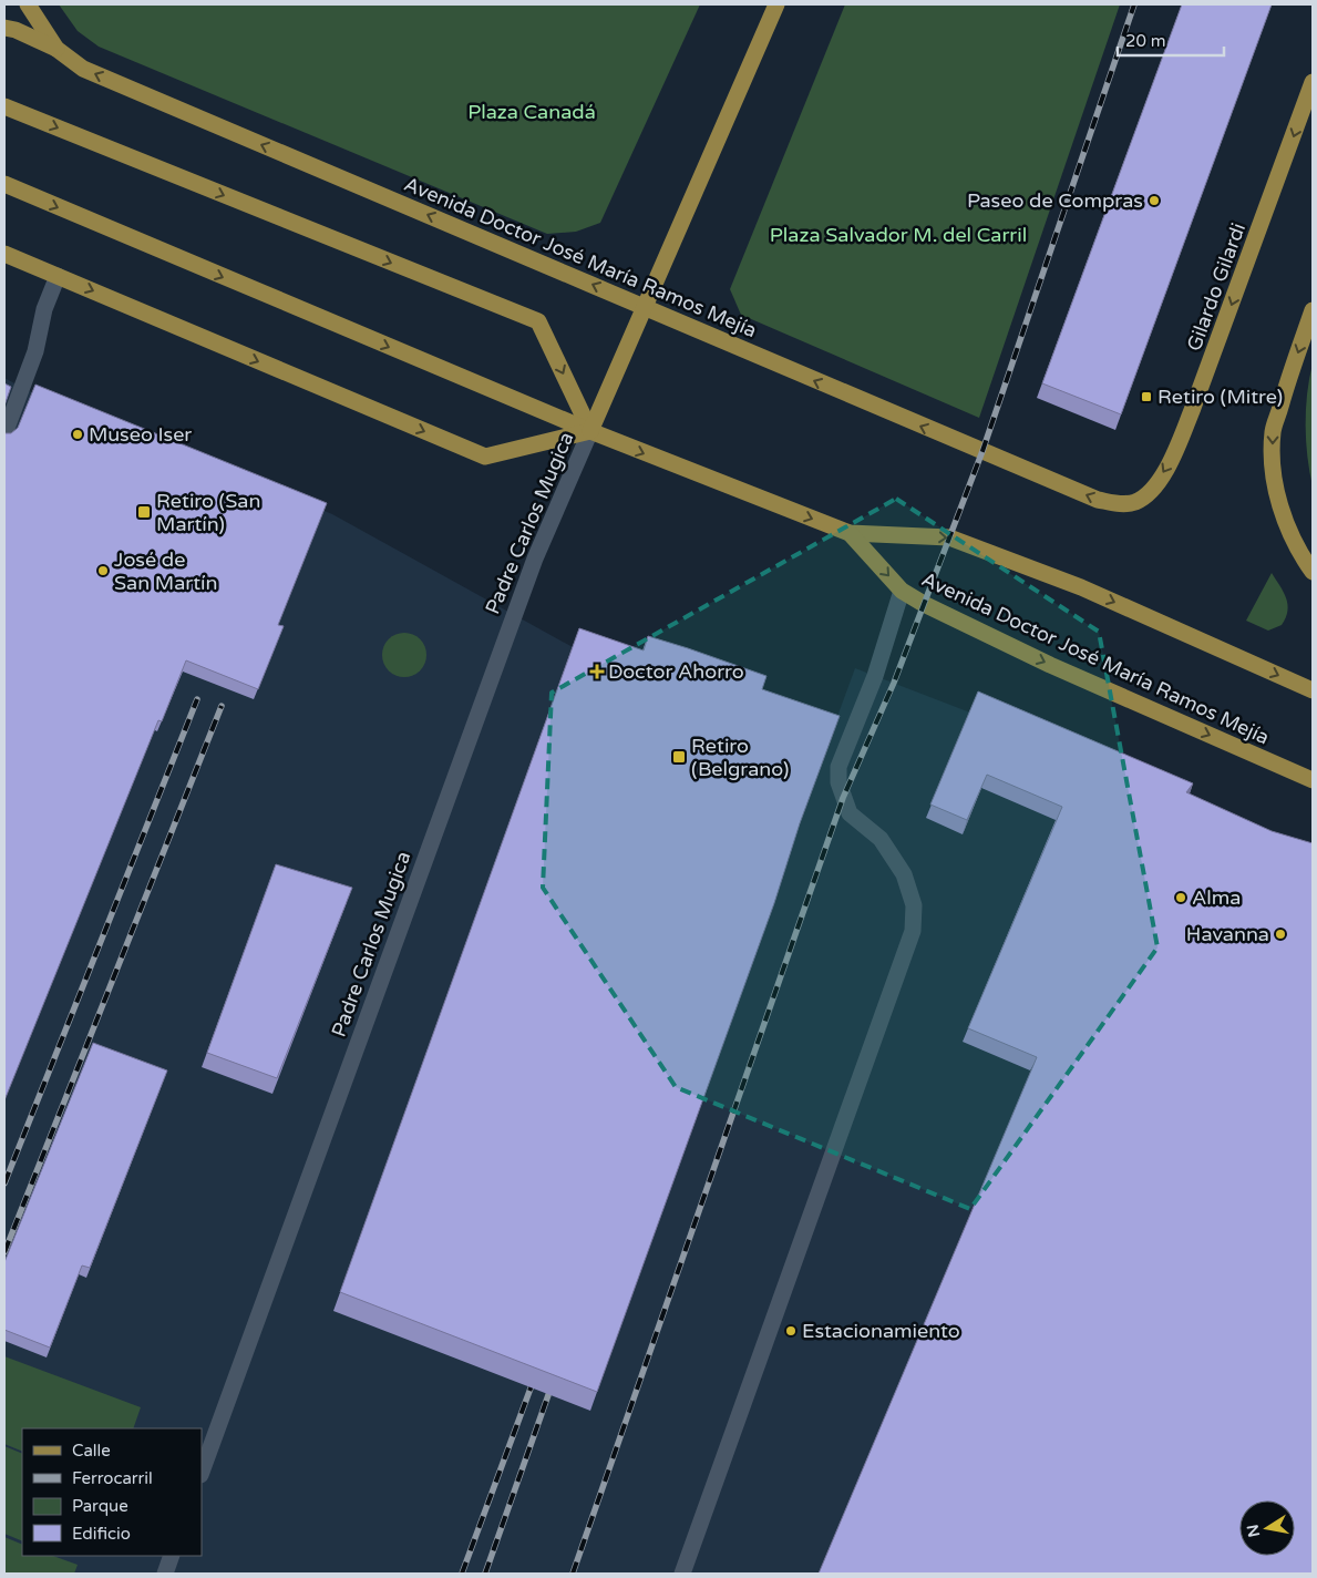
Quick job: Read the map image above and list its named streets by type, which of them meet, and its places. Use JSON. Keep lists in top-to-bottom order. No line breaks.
{"streets":{"main road":["Avenida Doctor José María Ramos Mejía","Gilardo Gilardi"],"street":["Padre Carlos Mugica"]},"crossings":[["Avenida Doctor José María Ramos Mejía","Gilardo Gilardi"],["Avenida Doctor José María Ramos Mejía","Padre Carlos Mugica"]],"one_way":["Gilardo Gilardi"],"parks":["Plaza Canadá","Plaza Salvador M. del Carril"],"places":{"other":["Paseo de Compras","Museo Iser","José de San Martín","Alma","Havanna","Estacionamiento"],"transit":["Retiro (Mitre)","Retiro (San Martín)","Retiro (Belgrano)"],"health":["Doctor Ahorro"]},"legend":["Calle","Ferrocarril","Parque","Edificio"],"scale_bar":"20 m","north":"left"}
